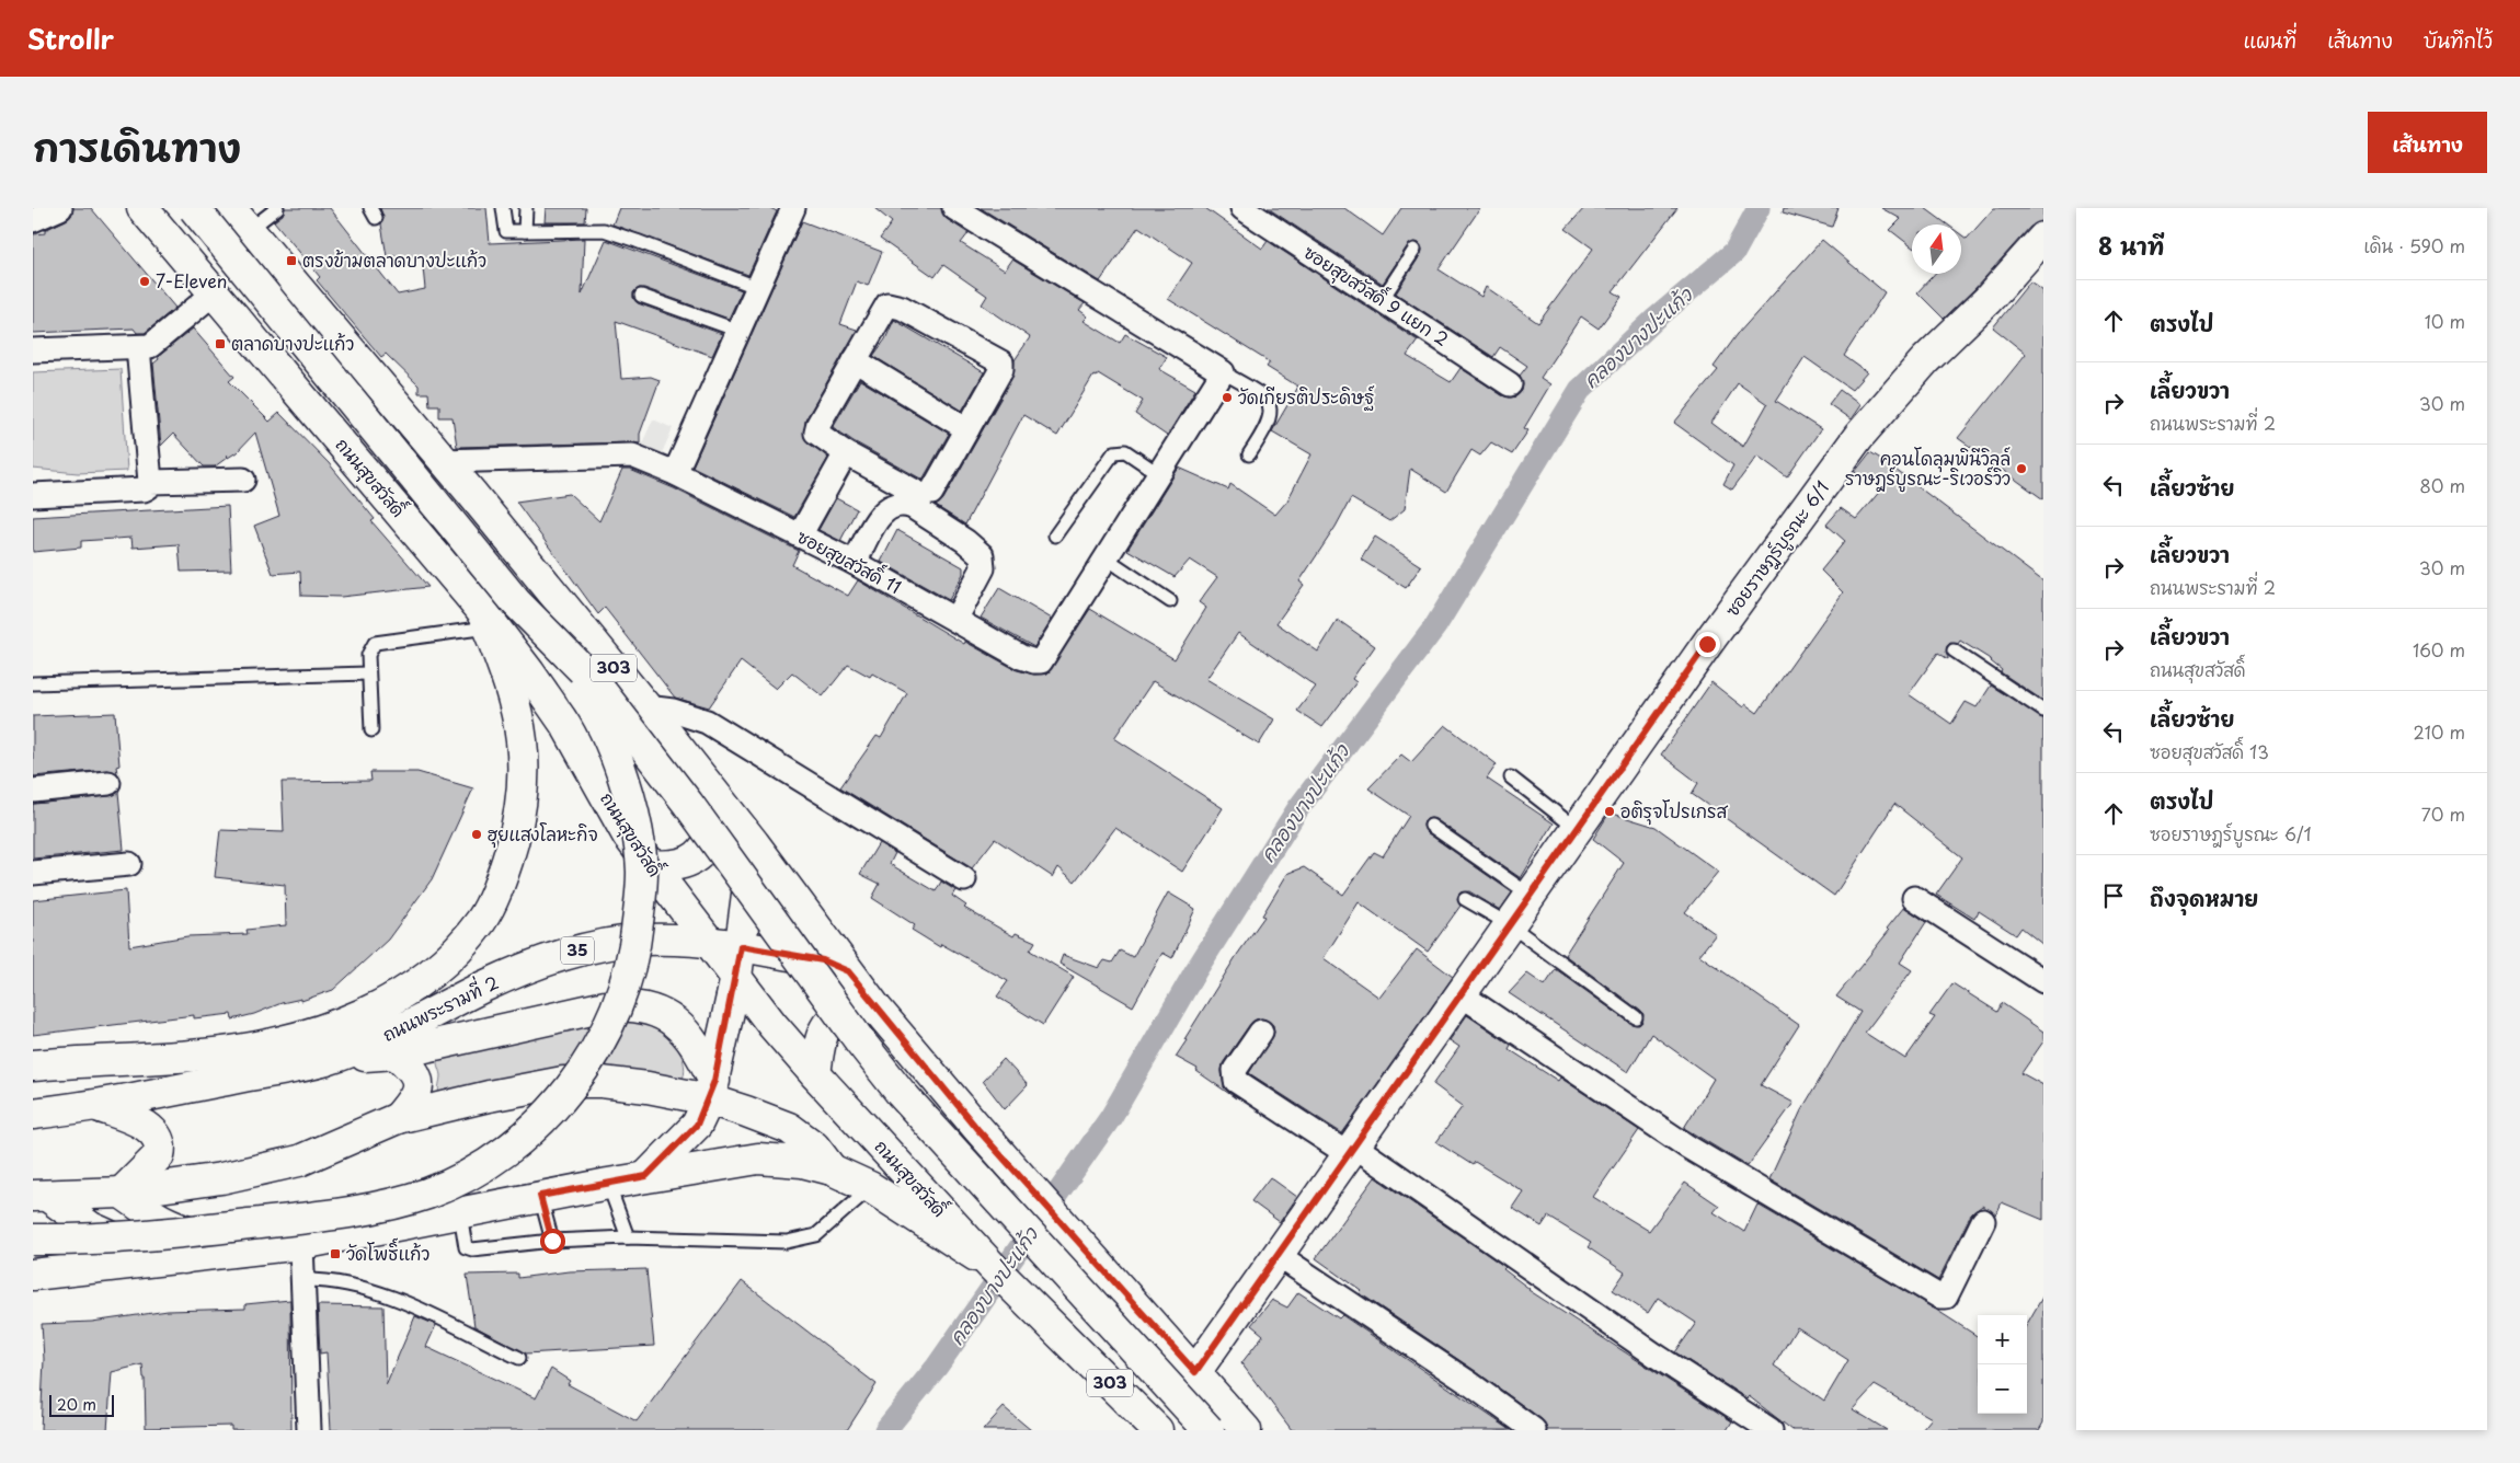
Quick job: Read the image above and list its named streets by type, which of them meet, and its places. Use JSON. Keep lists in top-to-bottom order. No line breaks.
{"streets":{"main road":["ถนนสุขสวัสดิ์","ซอยราษฎร์บูรณะ 6/1","303","35","ถนนพระรามที่ 2"],"street":["ซอยสุขสวัสดิ์ 9 แยก 2","ซอยสุขสวัสดิ์ 11"]},"crossings":[["ถนนสุขสวัสดิ์","ถนนพระรามที่ 2"],["ซอยราษฎร์บูรณะ 6/1","303"],["ซอยสุขสวัสดิ์ 11","303"],["303","ถนนพระรามที่ 2"]],"water":["คลองบางปะแก้ว"],"places":{"transit":["ตรงข้ามตลาดบางปะแก้ว","ตลาดบางปะแก้ว","วัดโพธิ์แก้ว"],"other":["7-Eleven","วัดเกียรติประดิษฐ์","คอนโดลุมพินีวิลล์ ราษฎร์บูรณะ-ริเวอร์วิว","อติรุจโปรเกรส","ฮุยแสงโลหะกิจ"]},"scale_bar":"20 m","north":"top","page":{"header":"Strollr","nav":["แผนที่","เส้นทาง","บันทึกไว้"],"title":"การเดินทาง","buttons":"เส้นทาง","heading":["8 นาที","เดิน · 590 m"],"list":[["ตรงไป","10 m"],["เลี้ยวขวา","ถนนพระรามที่ 2","30 m"],["เลี้ยวซ้าย","80 m"],["เลี้ยวขวา","ถนนพระรามที่ 2","30 m"],["เลี้ยวขวา","ถนนสุขสวัสดิ์","160 m"],["เลี้ยวซ้าย","ซอยสุขสวัสดิ์ 13","210 m"],["ตรงไป","ซอยราษฎร์บูรณะ 6/1","70 m"],"ถึงจุดหมาย"],"map_buttons":["+","−"],"scale":"20 m"}}
